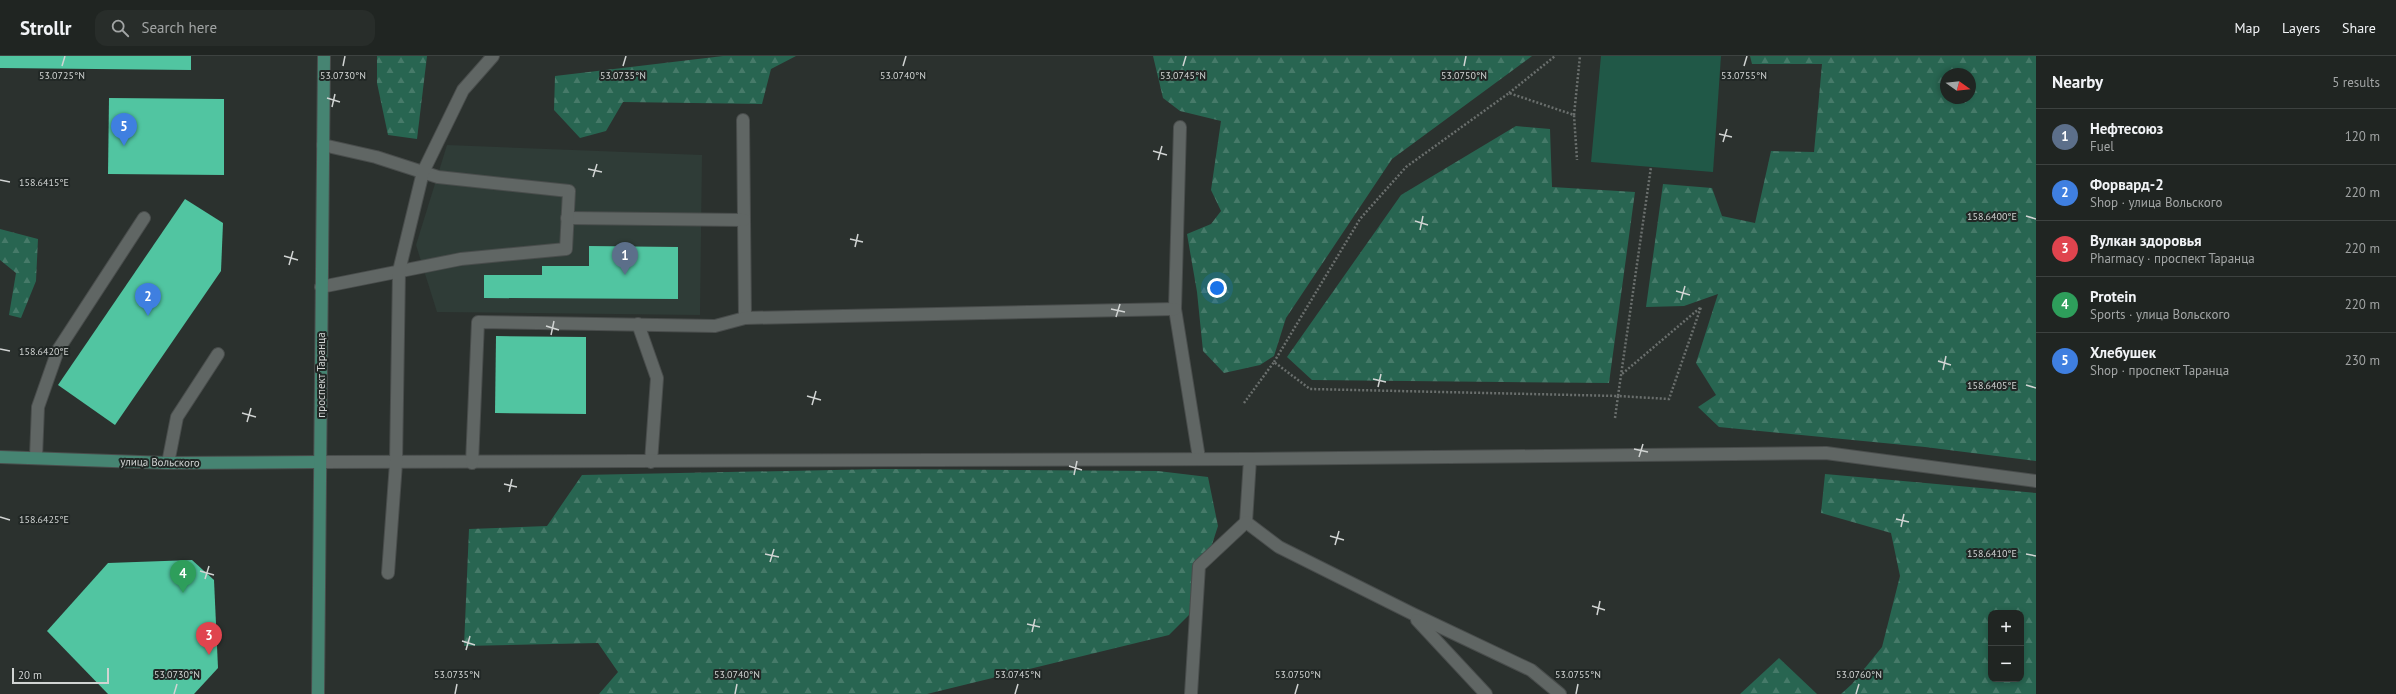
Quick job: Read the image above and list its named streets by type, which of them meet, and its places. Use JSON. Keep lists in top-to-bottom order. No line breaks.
{"streets":{"main road":["проспект Таранца","улица Вольского"]},"crossings":[["проспект Таранца","улица Вольского"]],"scale_bar":"20 m","north":"right","page":{"header":"Strollr","search":"Search here","nav":["Map","Layers","Share"],"heading":["Nearby","5 results"],"list":[{"mark":"1","name":"Нефтесоюз","note":"Fuel","value":"120 m"},{"mark":"2","name":"Форвард-2","note":"Shop · улица Вольского","value":"220 m"},{"mark":"3","name":"Вулкан здоровья","note":"Pharmacy · проспект Таранца","value":"220 m"},{"mark":"4","name":"Protein","note":"Sports · улица Вольского","value":"220 m"},{"mark":"5","name":"Хлебушек","note":"Shop · проспект Таранца","value":"230 m"}],"pins":["5","1","2","4","3"],"map_buttons":["+","−"],"scale":"20 m"},"coordinates":["53.0725°N","53.0730°N","53.0735°N","53.0740°N","53.0745°N","53.0750°N","53.0755°N","158.6415°E","158.6400°E","158.6420°E","158.6405°E","158.6425°E","158.6410°E","53.0760°N"]}
